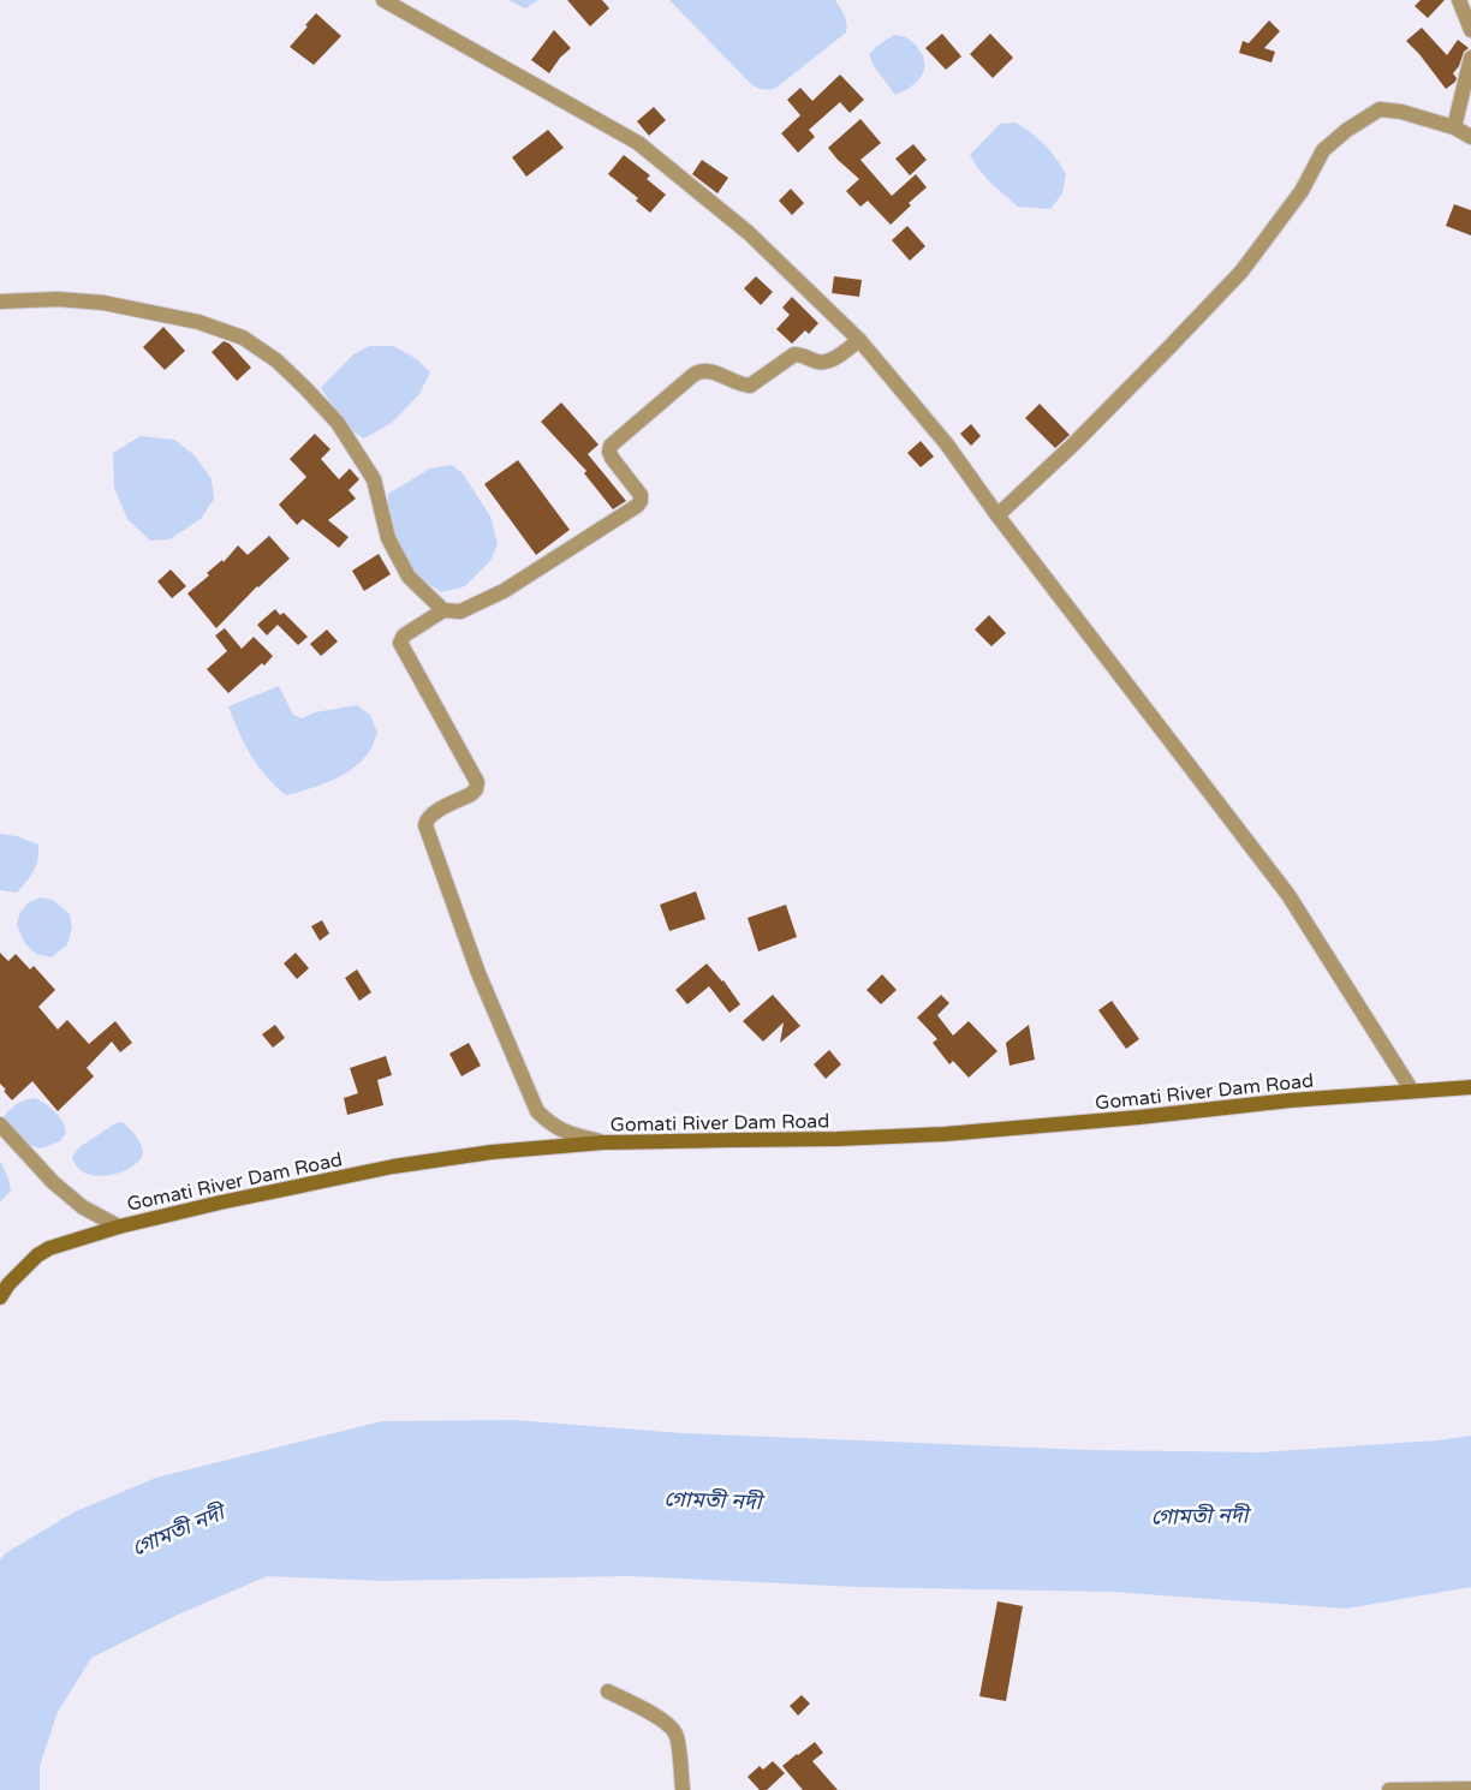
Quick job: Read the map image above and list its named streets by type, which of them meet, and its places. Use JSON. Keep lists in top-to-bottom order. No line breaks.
{"streets":{"main road":["Gomati River Dam Road"]},"water":["গোমতী নদী"]}
